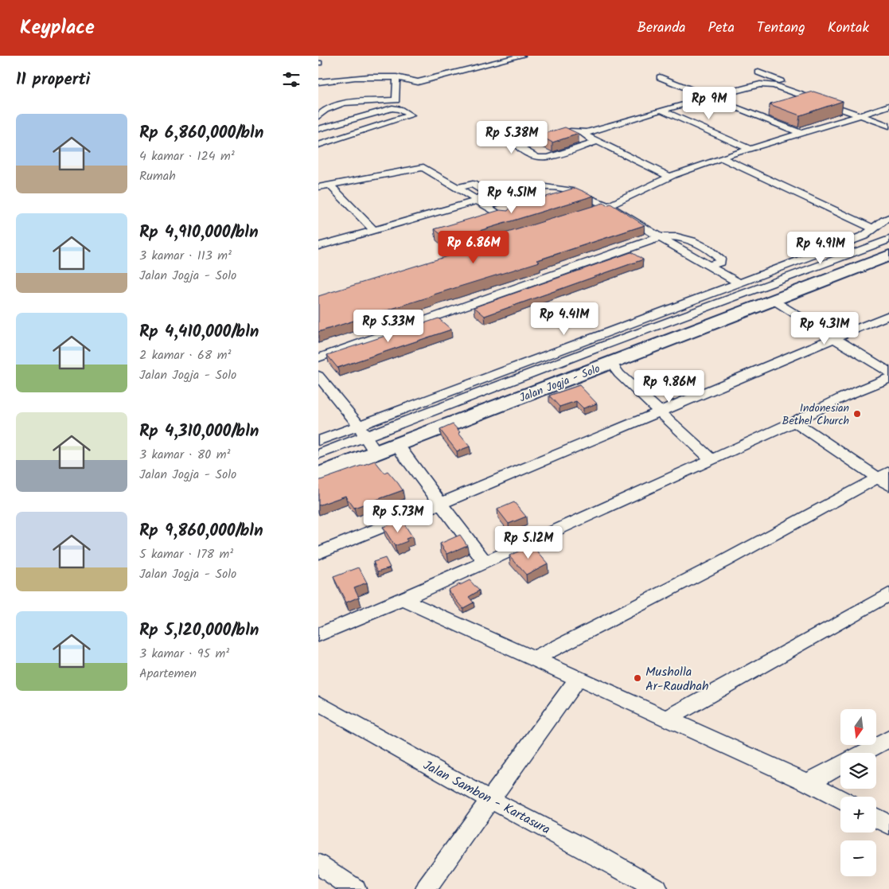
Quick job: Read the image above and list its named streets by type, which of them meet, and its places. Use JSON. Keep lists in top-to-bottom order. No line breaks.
{"streets":{"highway":["Jalan Jogja - Solo"],"street":["Jalan Sambon - Kartasura"]},"places":["Indonesian Bethel Church","Musholla Ar-Raudhah"],"north":"bottom","page":{"header":"Keyplace","nav":["Beranda","Peta","Tentang","Kontak"],"heading":"11 properti","price":["Rp 9M","Rp 5.38M","Rp 4.51M","Rp 6.86M","Rp 4.91M","Rp 4.41M","Rp 5.33M","Rp 4.31M","Rp 9.86M","Rp 5.73M","Rp 5.12M"],"list":[{"name":"Rp 6,860,000/bln","note":"4 kamar · 124 m² · Rumah"},{"name":"Rp 4,910,000/bln","note":"3 kamar · 113 m² · Jalan Jogja - Solo"},{"name":"Rp 4,410,000/bln","note":"2 kamar · 68 m² · Jalan Jogja - Solo"},{"name":"Rp 4,310,000/bln","note":"3 kamar · 80 m² · Jalan Jogja - Solo"},{"name":"Rp 9,860,000/bln","note":"5 kamar · 178 m² · Jalan Jogja - Solo"},{"name":"Rp 5,120,000/bln","note":"3 kamar · 95 m² · Apartemen"}],"map_buttons":["+","−"]}}
